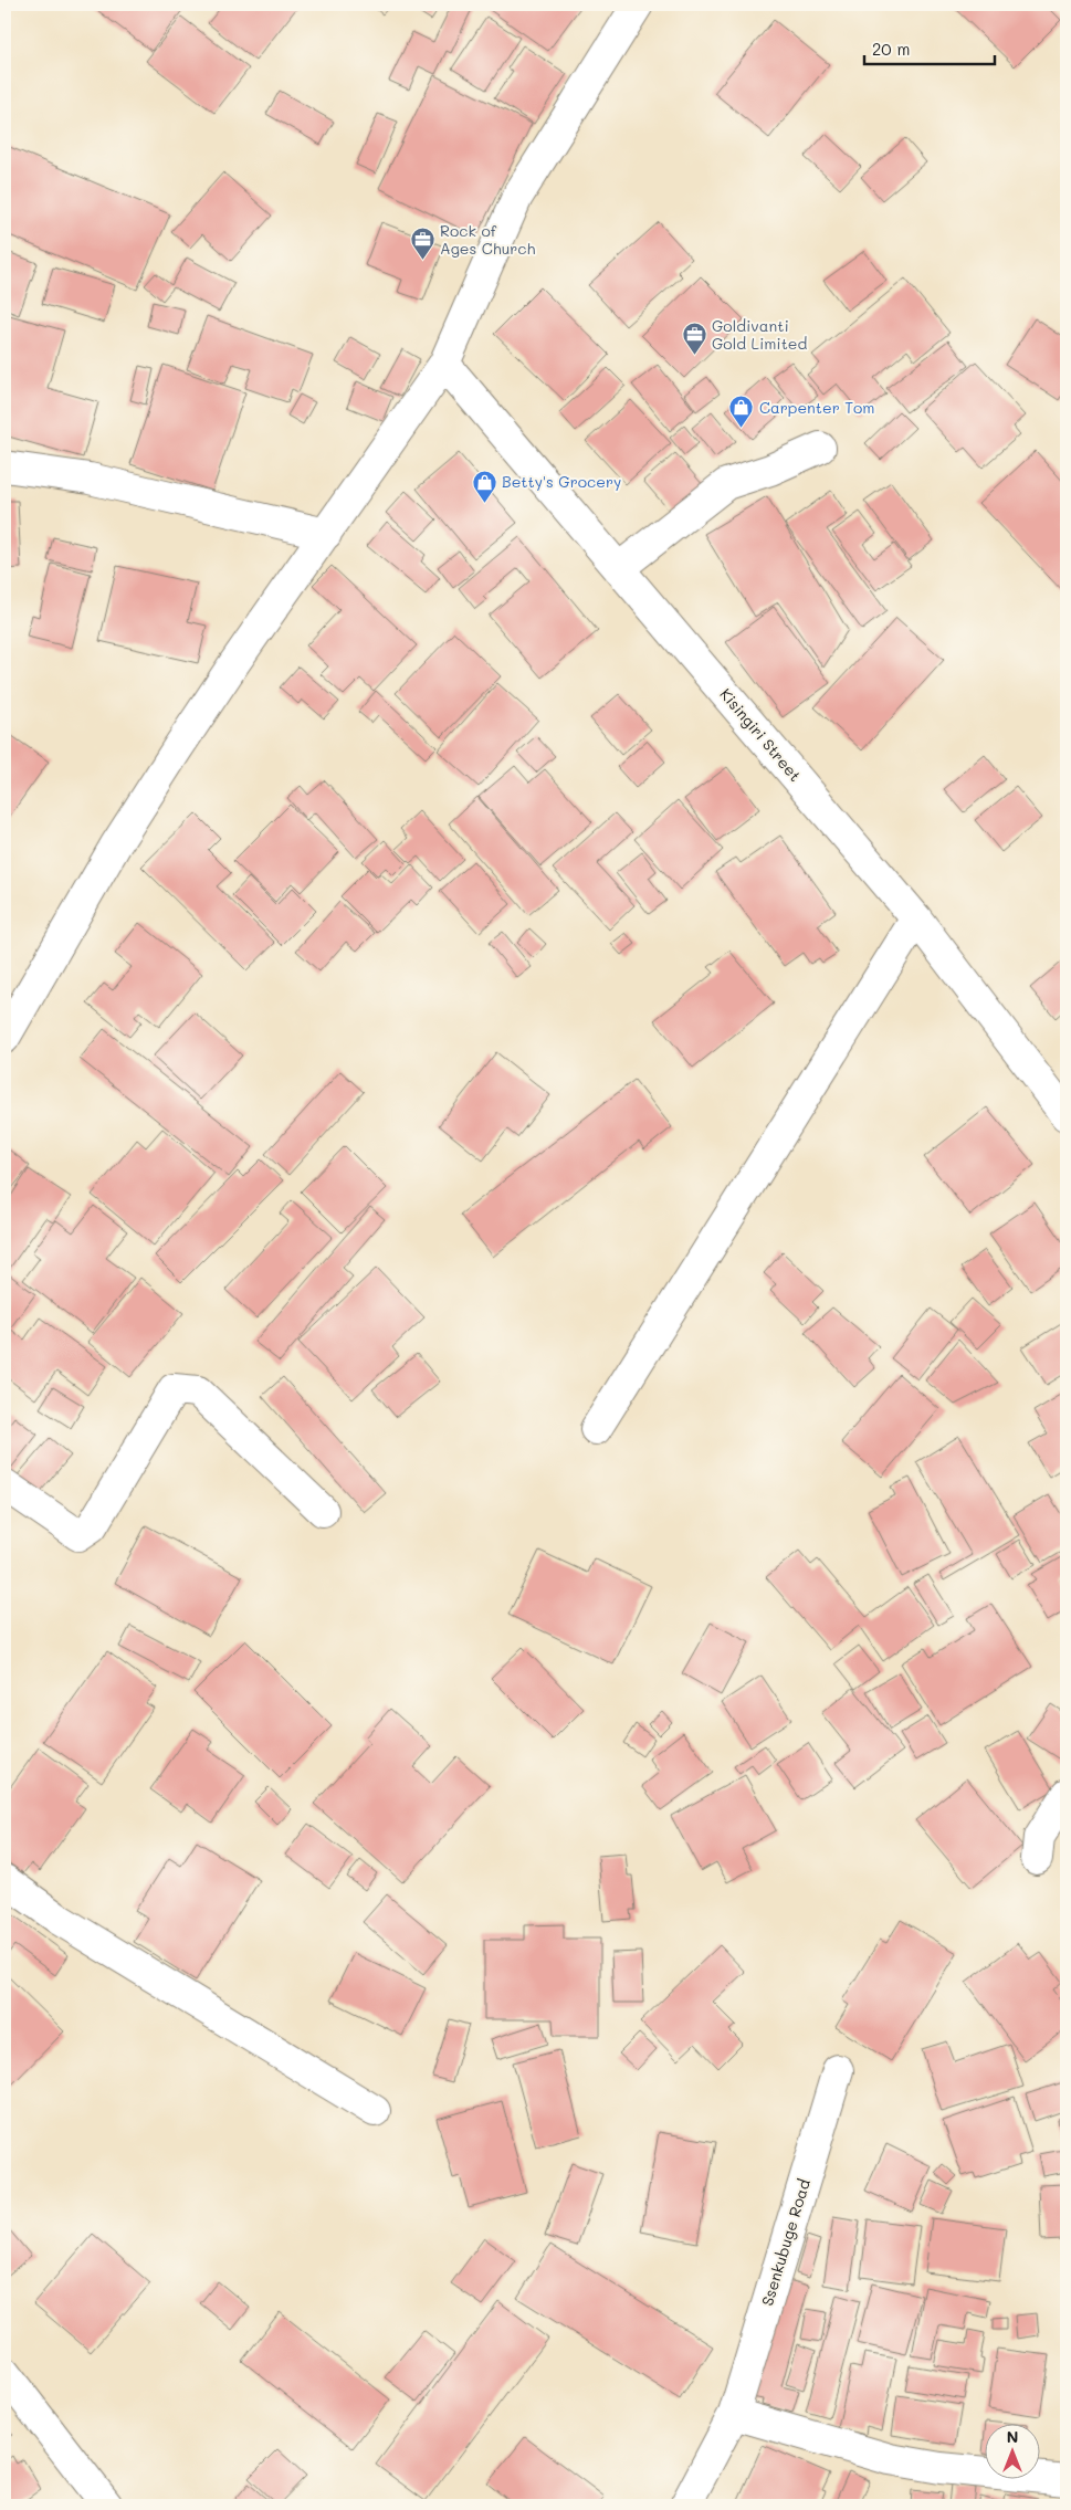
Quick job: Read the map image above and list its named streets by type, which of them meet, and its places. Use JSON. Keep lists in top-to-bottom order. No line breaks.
{"streets":{"street":["Kisingiri Street","Ssenkubuge Road"]},"places":{"office":["Rock of Ages Church","Goldivanti Gold Limited"],"shop":["Carpenter Tom","Betty's Grocery"]},"scale_bar":"20 m","north":"top"}
